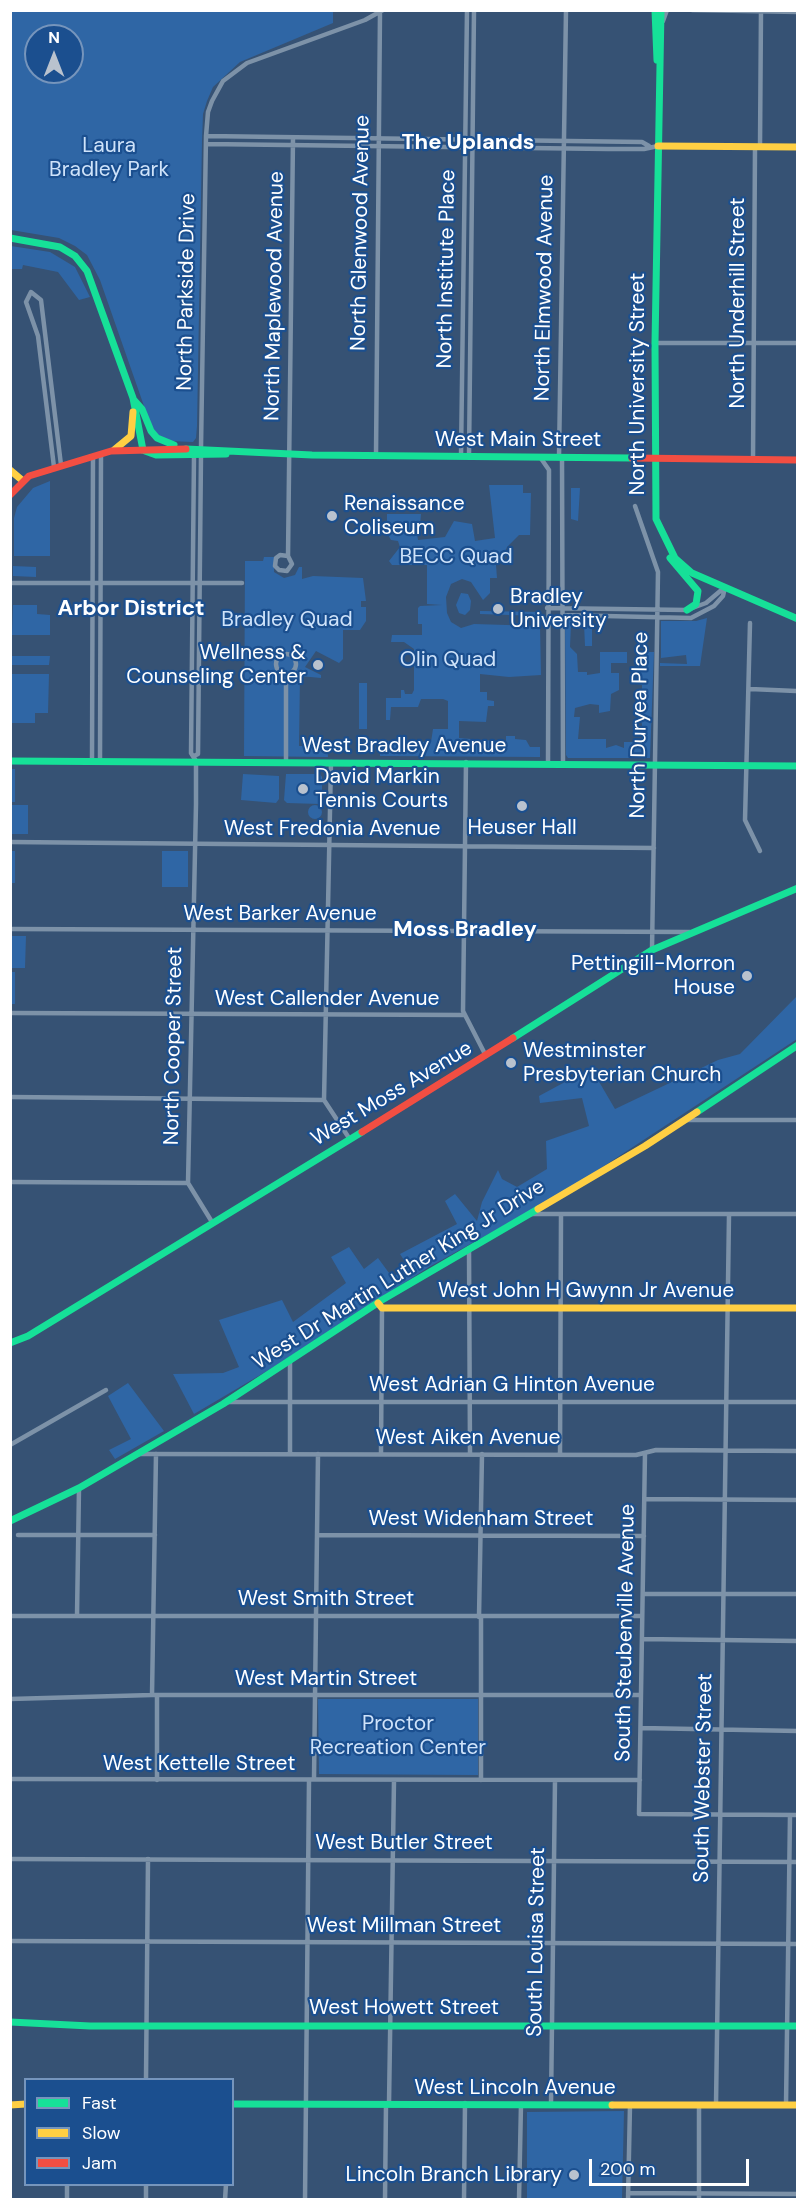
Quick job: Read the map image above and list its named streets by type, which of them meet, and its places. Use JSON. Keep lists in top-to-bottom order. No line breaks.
{"streets":{"main road":["North University Street","West Main Street","West Bradley Avenue","West Moss Avenue","West Dr Martin Luther King Jr Drive","West John H Gwynn Jr Avenue","West Howett Street","West Lincoln Avenue"],"street":["North Glenwood Avenue","North Institute Place","North Elmwood Avenue","North Parkside Drive","North Maplewood Avenue","North Underhill Street","North Duryea Place","West Fredonia Avenue","West Barker Avenue","West Callender Avenue","North Cooper Street","West Adrian G Hinton Avenue","West Aiken Avenue","West Widenham Street","West Smith Street","South Steubenville Avenue","West Martin Street","West Kettelle Street","South Webster Street","West Butler Street","West Millman Street","South Louisa Street"]},"crossings":[["North Glenwood Avenue","North Parkside Drive"],["North Glenwood Avenue","West Main Street"],["North Institute Place","West Main Street"],["North Elmwood Avenue","West Main Street"],["North Elmwood Avenue","West Bradley Avenue"],["North Parkside Drive","West Main Street"],["North Parkside Drive","North Cooper Street"],["North Maplewood Avenue","West Main Street"],["North Underhill Street","West Main Street"],["North University Street","West Main Street"],["West Main Street","North Cooper Street"],["North Duryea Place","West Bradley Avenue"],["North Duryea Place","West Fredonia Avenue"],["North Duryea Place","West Barker Avenue"],["North Duryea Place","West Moss Avenue"],["West Bradley Avenue","North Cooper Street"],["West Fredonia Avenue","North Cooper Street"],["West Barker Avenue","North Cooper Street"],["West Barker Avenue","West Moss Avenue"],["West Callender Avenue","North Cooper Street"],["West Dr Martin Luther King Jr Drive","West John H Gwynn Jr Avenue"],["West Dr Martin Luther King Jr Drive","West Adrian G Hinton Avenue"],["West Dr Martin Luther King Jr Drive","West Aiken Avenue"],["West John H Gwynn Jr Avenue","South Webster Street"],["West Adrian G Hinton Avenue","South Webster Street"],["West Aiken Avenue","South Steubenville Avenue"],["West Aiken Avenue","South Webster Street"],["West Widenham Street","South Steubenville Avenue"],["West Smith Street","South Steubenville Avenue"],["South Steubenville Avenue","West Martin Street"],["South Steubenville Avenue","West Kettelle Street"],["South Steubenville Avenue","South Webster Street"],["West Kettelle Street","South Louisa Street"],["South Webster Street","West Butler Street"],["South Webster Street","West Millman Street"],["South Webster Street","West Howett Street"],["South Webster Street","West Lincoln Avenue"],["West Butler Street","South Louisa Street"],["West Millman Street","South Louisa Street"],["South Louisa Street","West Howett Street"],["South Louisa Street","West Lincoln Avenue"]],"districts":["The Uplands","Arbor District","Moss Bradley"],"parks":["Laura Bradley Park","BECC Quad","Bradley Quad","Olin Quad","Proctor Recreation Center"],"places":["Renaissance Coliseum","Bradley University","Wellness & Counseling Center","David Markin Tennis Courts","Heuser Hall","Pettingill-Morron House","Westminster Presbyterian Church","Lincoln Branch Library"],"legend":["Fast","Slow","Jam"],"scale_bar":"200 m","north":"top"}
